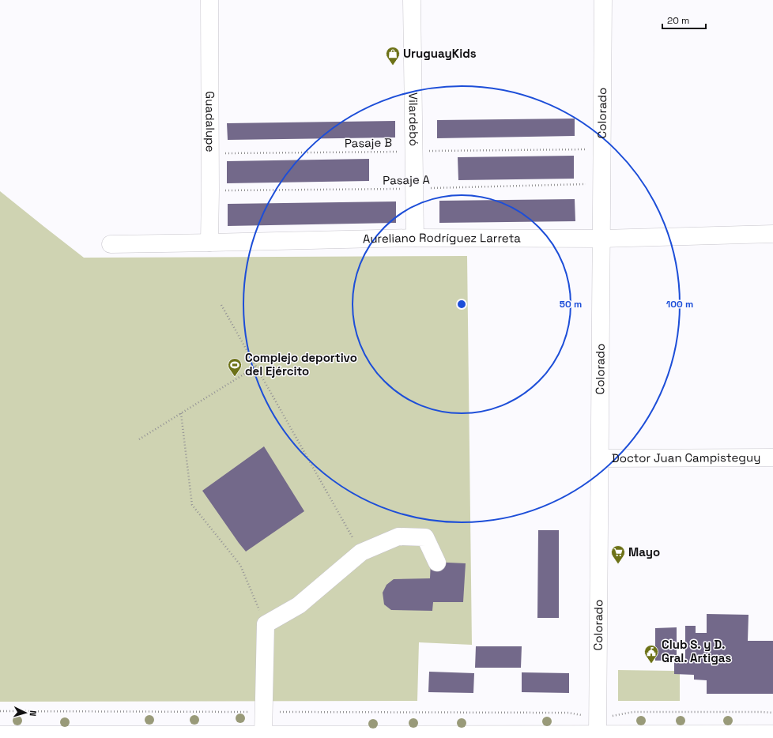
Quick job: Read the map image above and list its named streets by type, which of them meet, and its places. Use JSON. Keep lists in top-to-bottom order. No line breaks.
{"streets":{"street":["Colorado","Vilardebó","Guadalupe","Aureliano Rodríguez Larreta","Doctor Juan Campisteguy"],"path":["Pasaje B","Pasaje A"]},"crossings":[["Colorado","Pasaje B"],["Colorado","Pasaje A"],["Colorado","Aureliano Rodríguez Larreta"],["Colorado","Doctor Juan Campisteguy"],["Vilardebó","Pasaje B"],["Vilardebó","Pasaje A"],["Vilardebó","Aureliano Rodríguez Larreta"],["Guadalupe","Pasaje B"],["Guadalupe","Pasaje A"],["Guadalupe","Aureliano Rodríguez Larreta"]],"places":{"shop":["UruguayKids"],"sports":["Complejo deportivo del Ejército"],"supermarket":["Mayo"],"public building":["Club S. y D. Gral. Artigas"]},"scale_bar":"20 m","north":"right","rings":["50 m","100 m"]}
